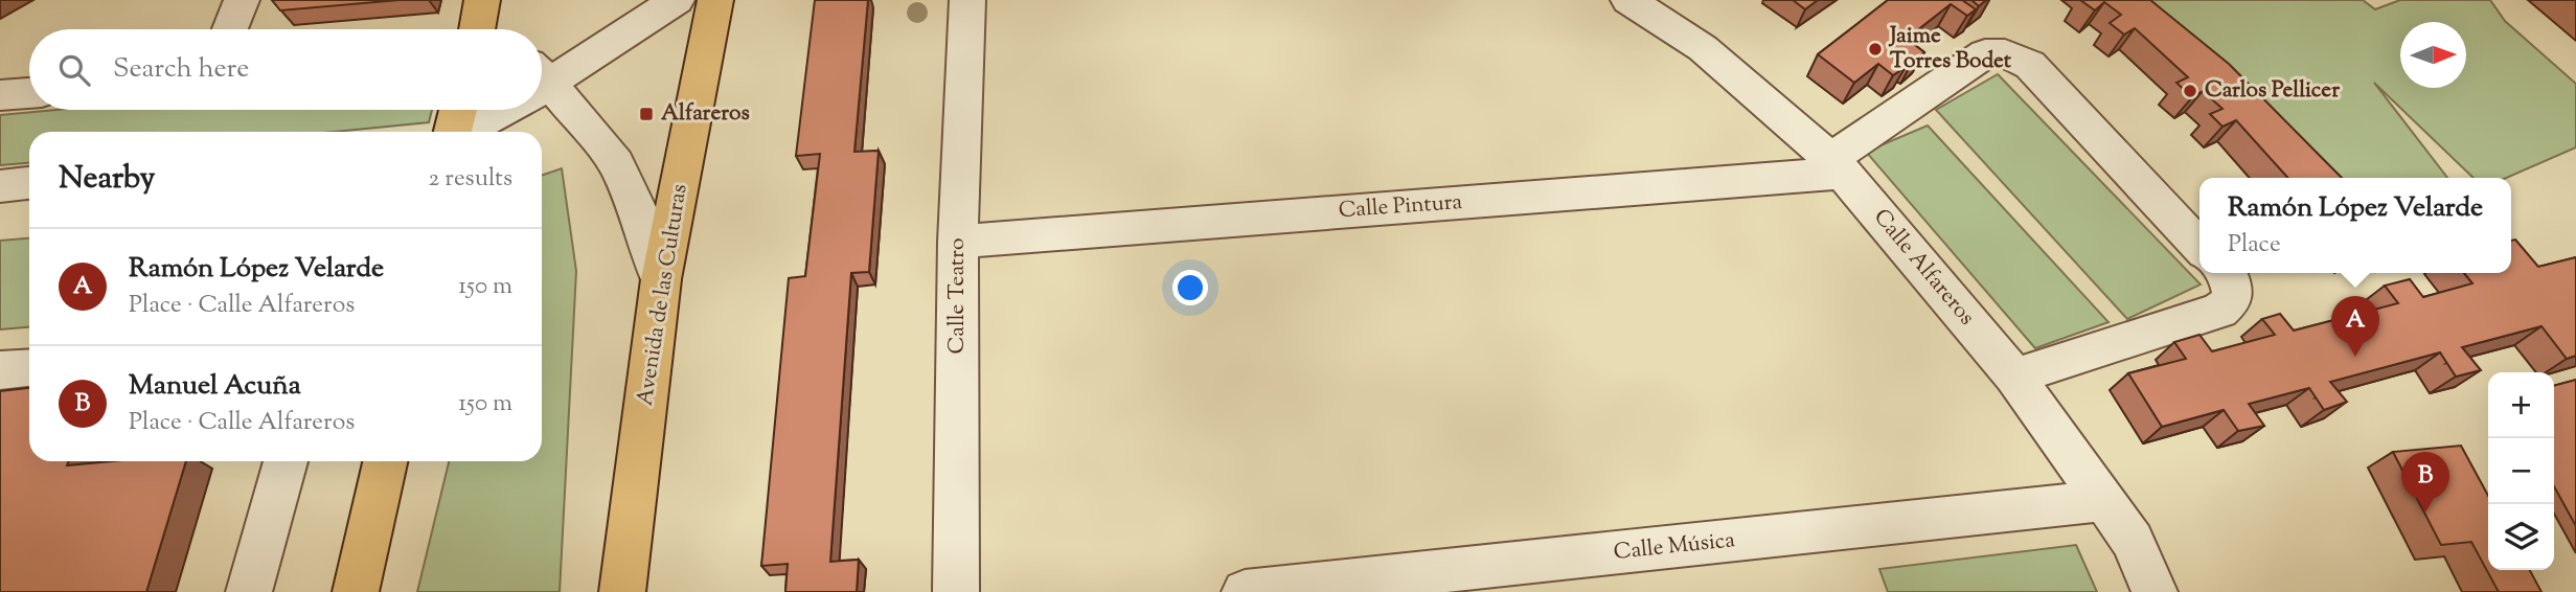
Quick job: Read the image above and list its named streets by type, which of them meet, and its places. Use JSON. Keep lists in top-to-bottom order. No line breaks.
{"streets":{"main road":["Avenida de las Culturas"],"street":["Calle Pintura","Calle Alfareros","Calle Teatro","Calle Música"]},"crossings":[["Calle Pintura","Calle Alfareros"],["Calle Pintura","Calle Teatro"],["Calle Alfareros","Calle Música"]],"places":{"other":["Jaime Torres Bodet","Carlos Pellicer"],"transit":["Alfareros"]},"north":"right","page":{"search":"Search here","heading":["Nearby","2 results"],"popup":["Ramón López Velarde","Place"],"list":[{"mark":"A","name":"Ramón López Velarde","note":"Place · Calle Alfareros","value":"150 m"},{"mark":"B","name":"Manuel Acuña","note":"Place · Calle Alfareros","value":"150 m"}],"pins":["A","B"],"map_buttons":["+","−"]}}
